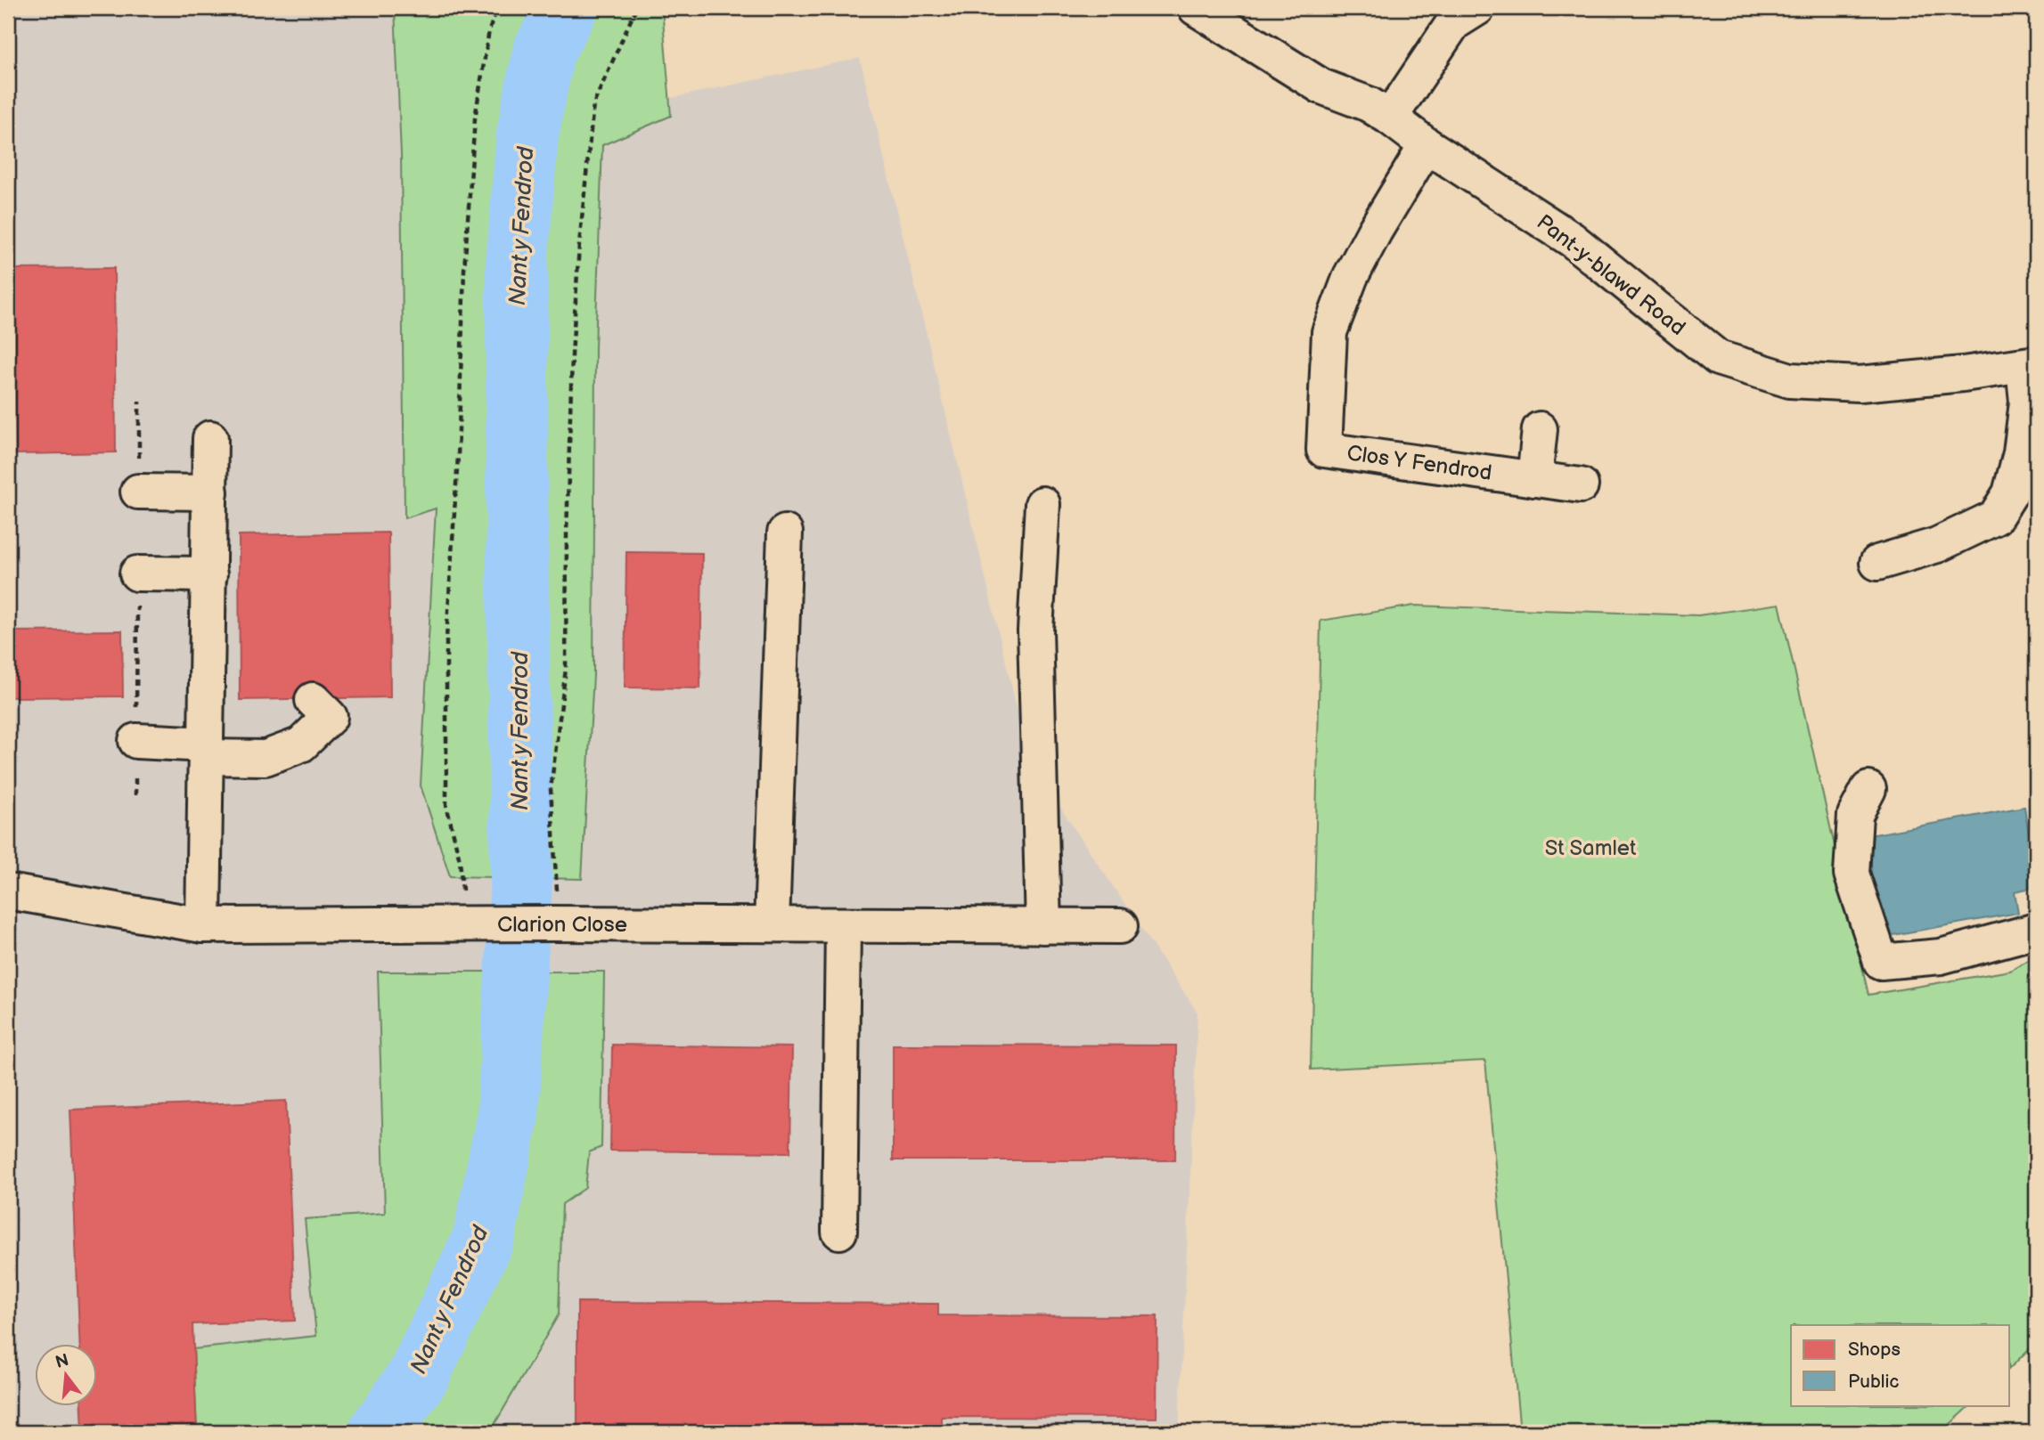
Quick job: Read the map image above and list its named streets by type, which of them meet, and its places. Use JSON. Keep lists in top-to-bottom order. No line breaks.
{"streets":{"street":["Pant-y-blawd Road","Clos Y Fendrod","Clarion Close"]},"crossings":[["Pant-y-blawd Road","Clos Y Fendrod"]],"water":["Nant y Fendrod"],"parks":["St Samlet"],"legend":["Shops","Public"],"north":"top"}
